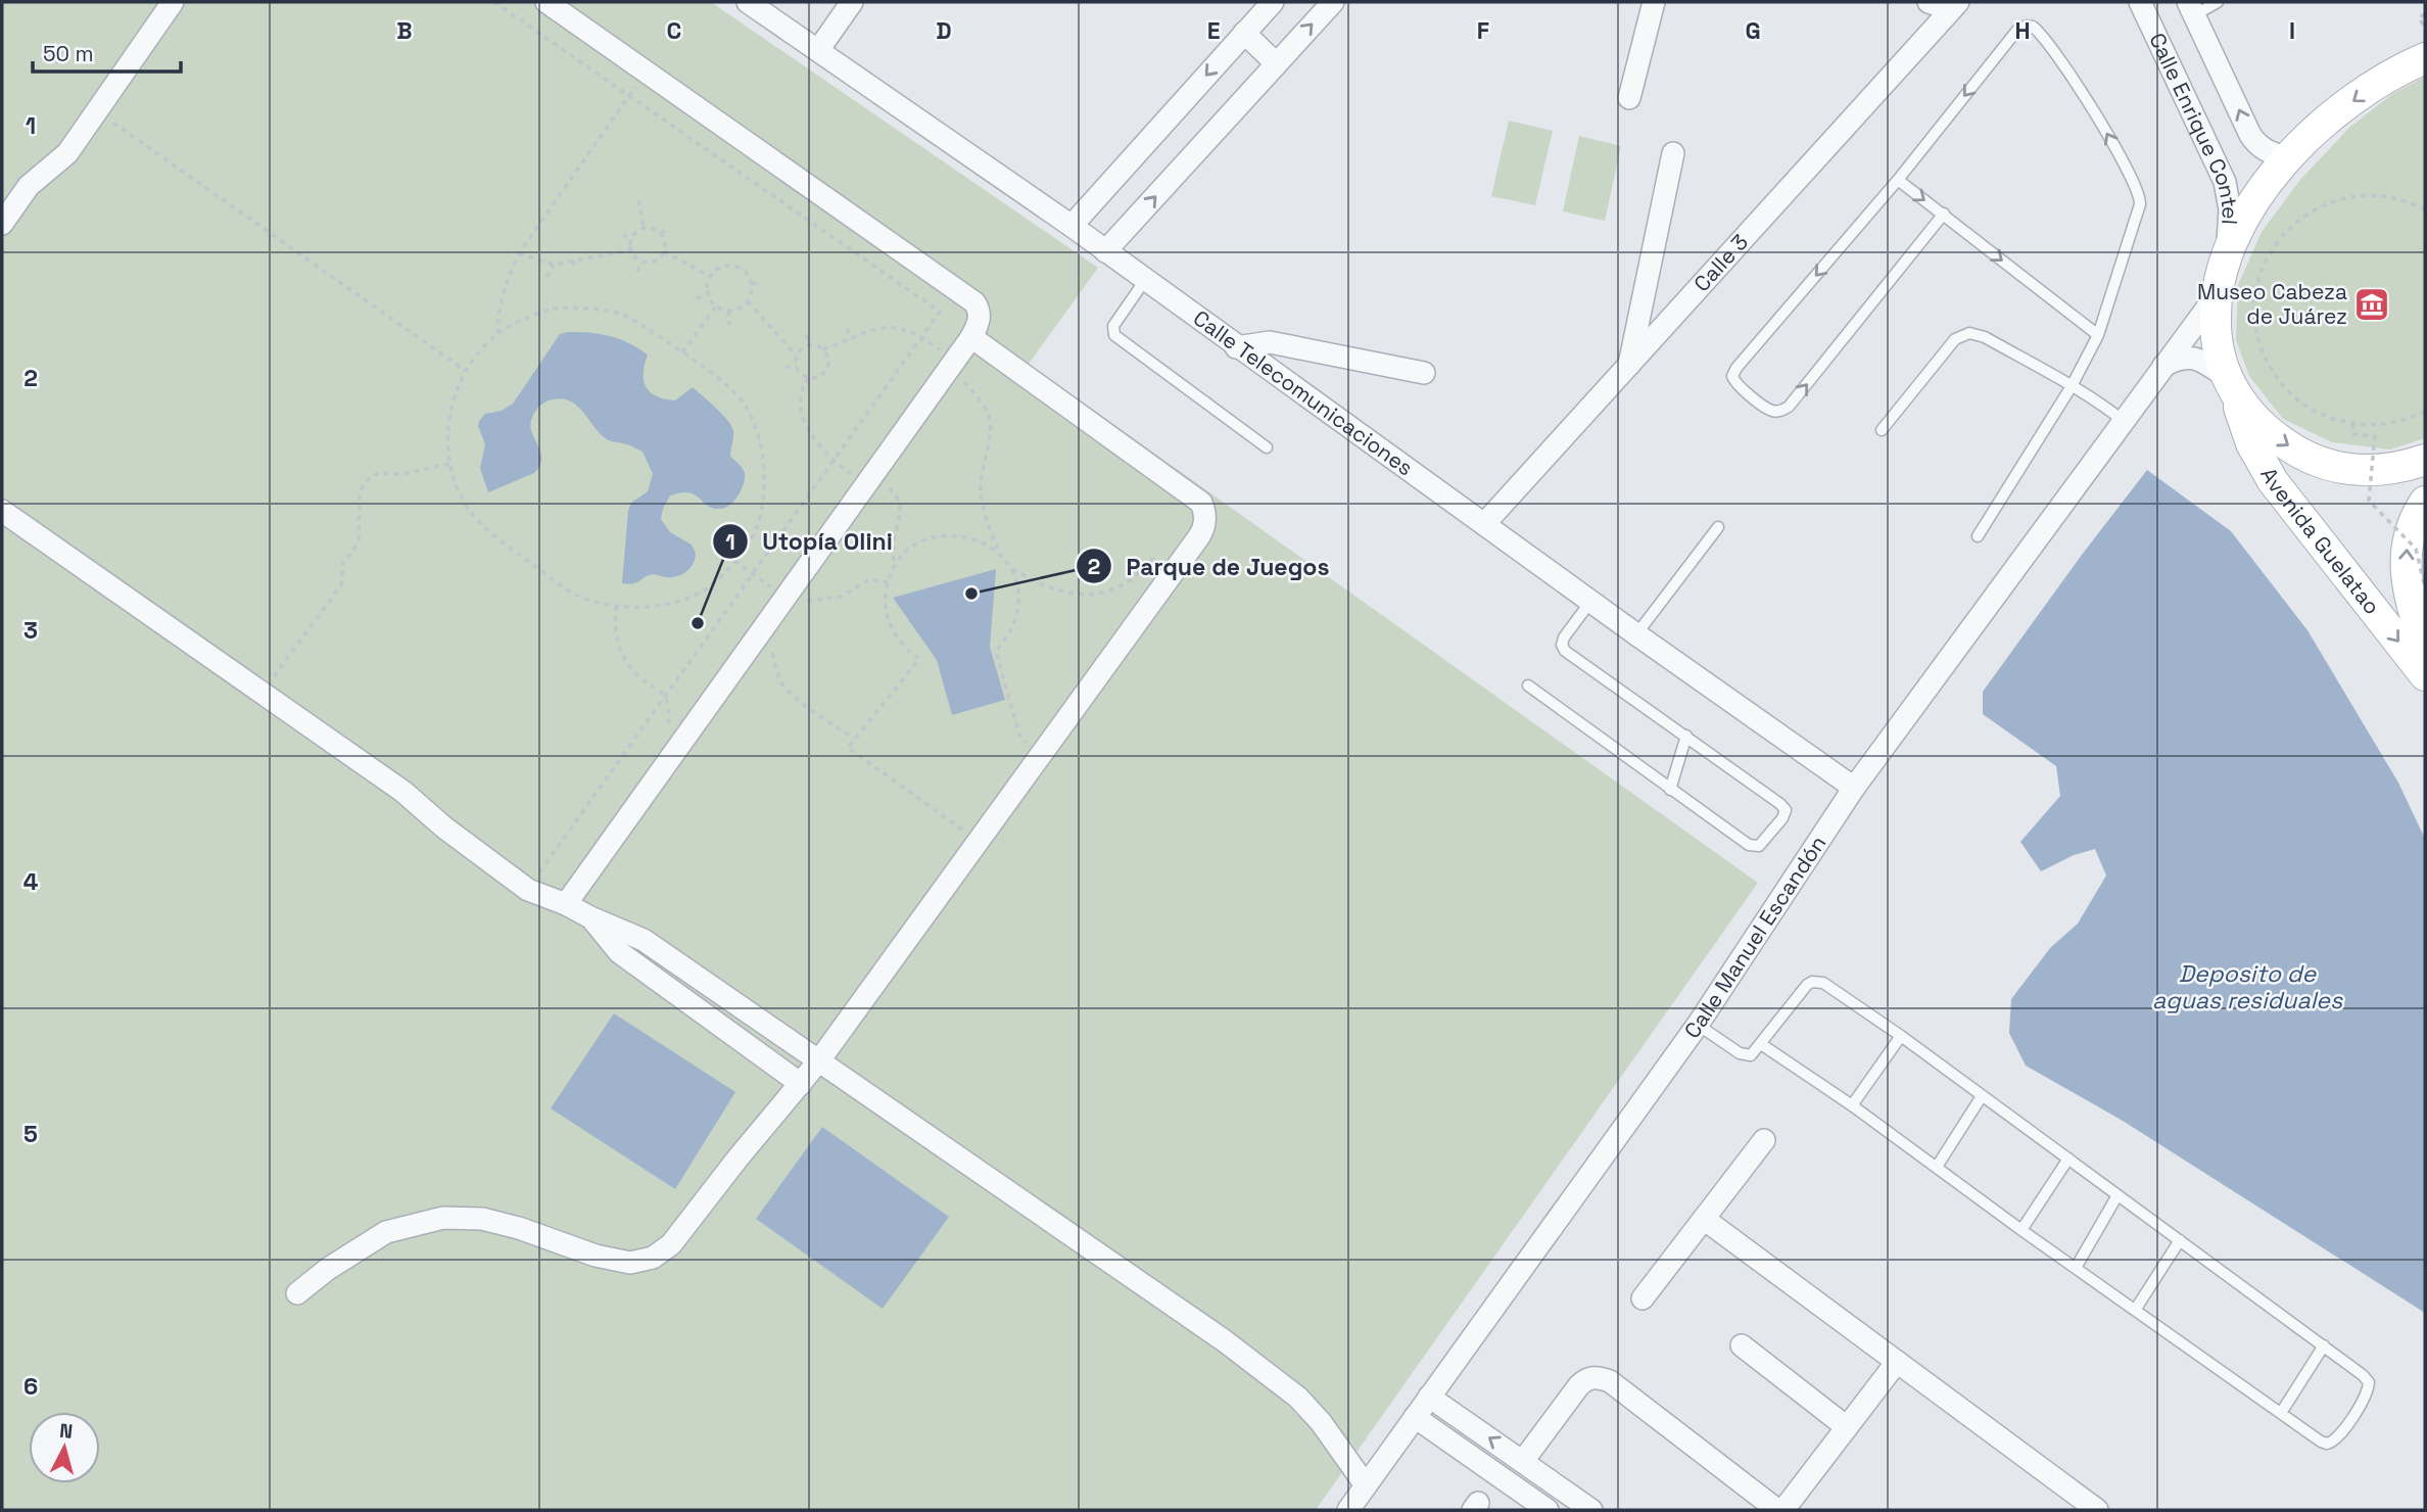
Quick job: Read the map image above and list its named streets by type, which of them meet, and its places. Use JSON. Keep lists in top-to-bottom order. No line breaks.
{"streets":{"main road":["Avenida Guelatao"],"street":["Calle Enrique Contel","Calle 3","Calle Telecomunicaciones","Calle Manuel Escandón"]},"crossings":[["Calle Enrique Contel","Avenida Guelatao"],["Calle 3","Calle Telecomunicaciones"],["Calle Telecomunicaciones","Calle Manuel Escandón"],["Avenida Guelatao","Calle Manuel Escandón"]],"water":["Deposito de aguas residuales"],"places":{"museum":["Museo Cabeza de Juárez"],"other":["Parque de Juegos","Utopía Olini"]},"scale_bar":"50 m","north":"top","grid":{"columns":["B","C","D","E","F","G","H","I"],"rows":["1","2","3","4","5","6"]}}
